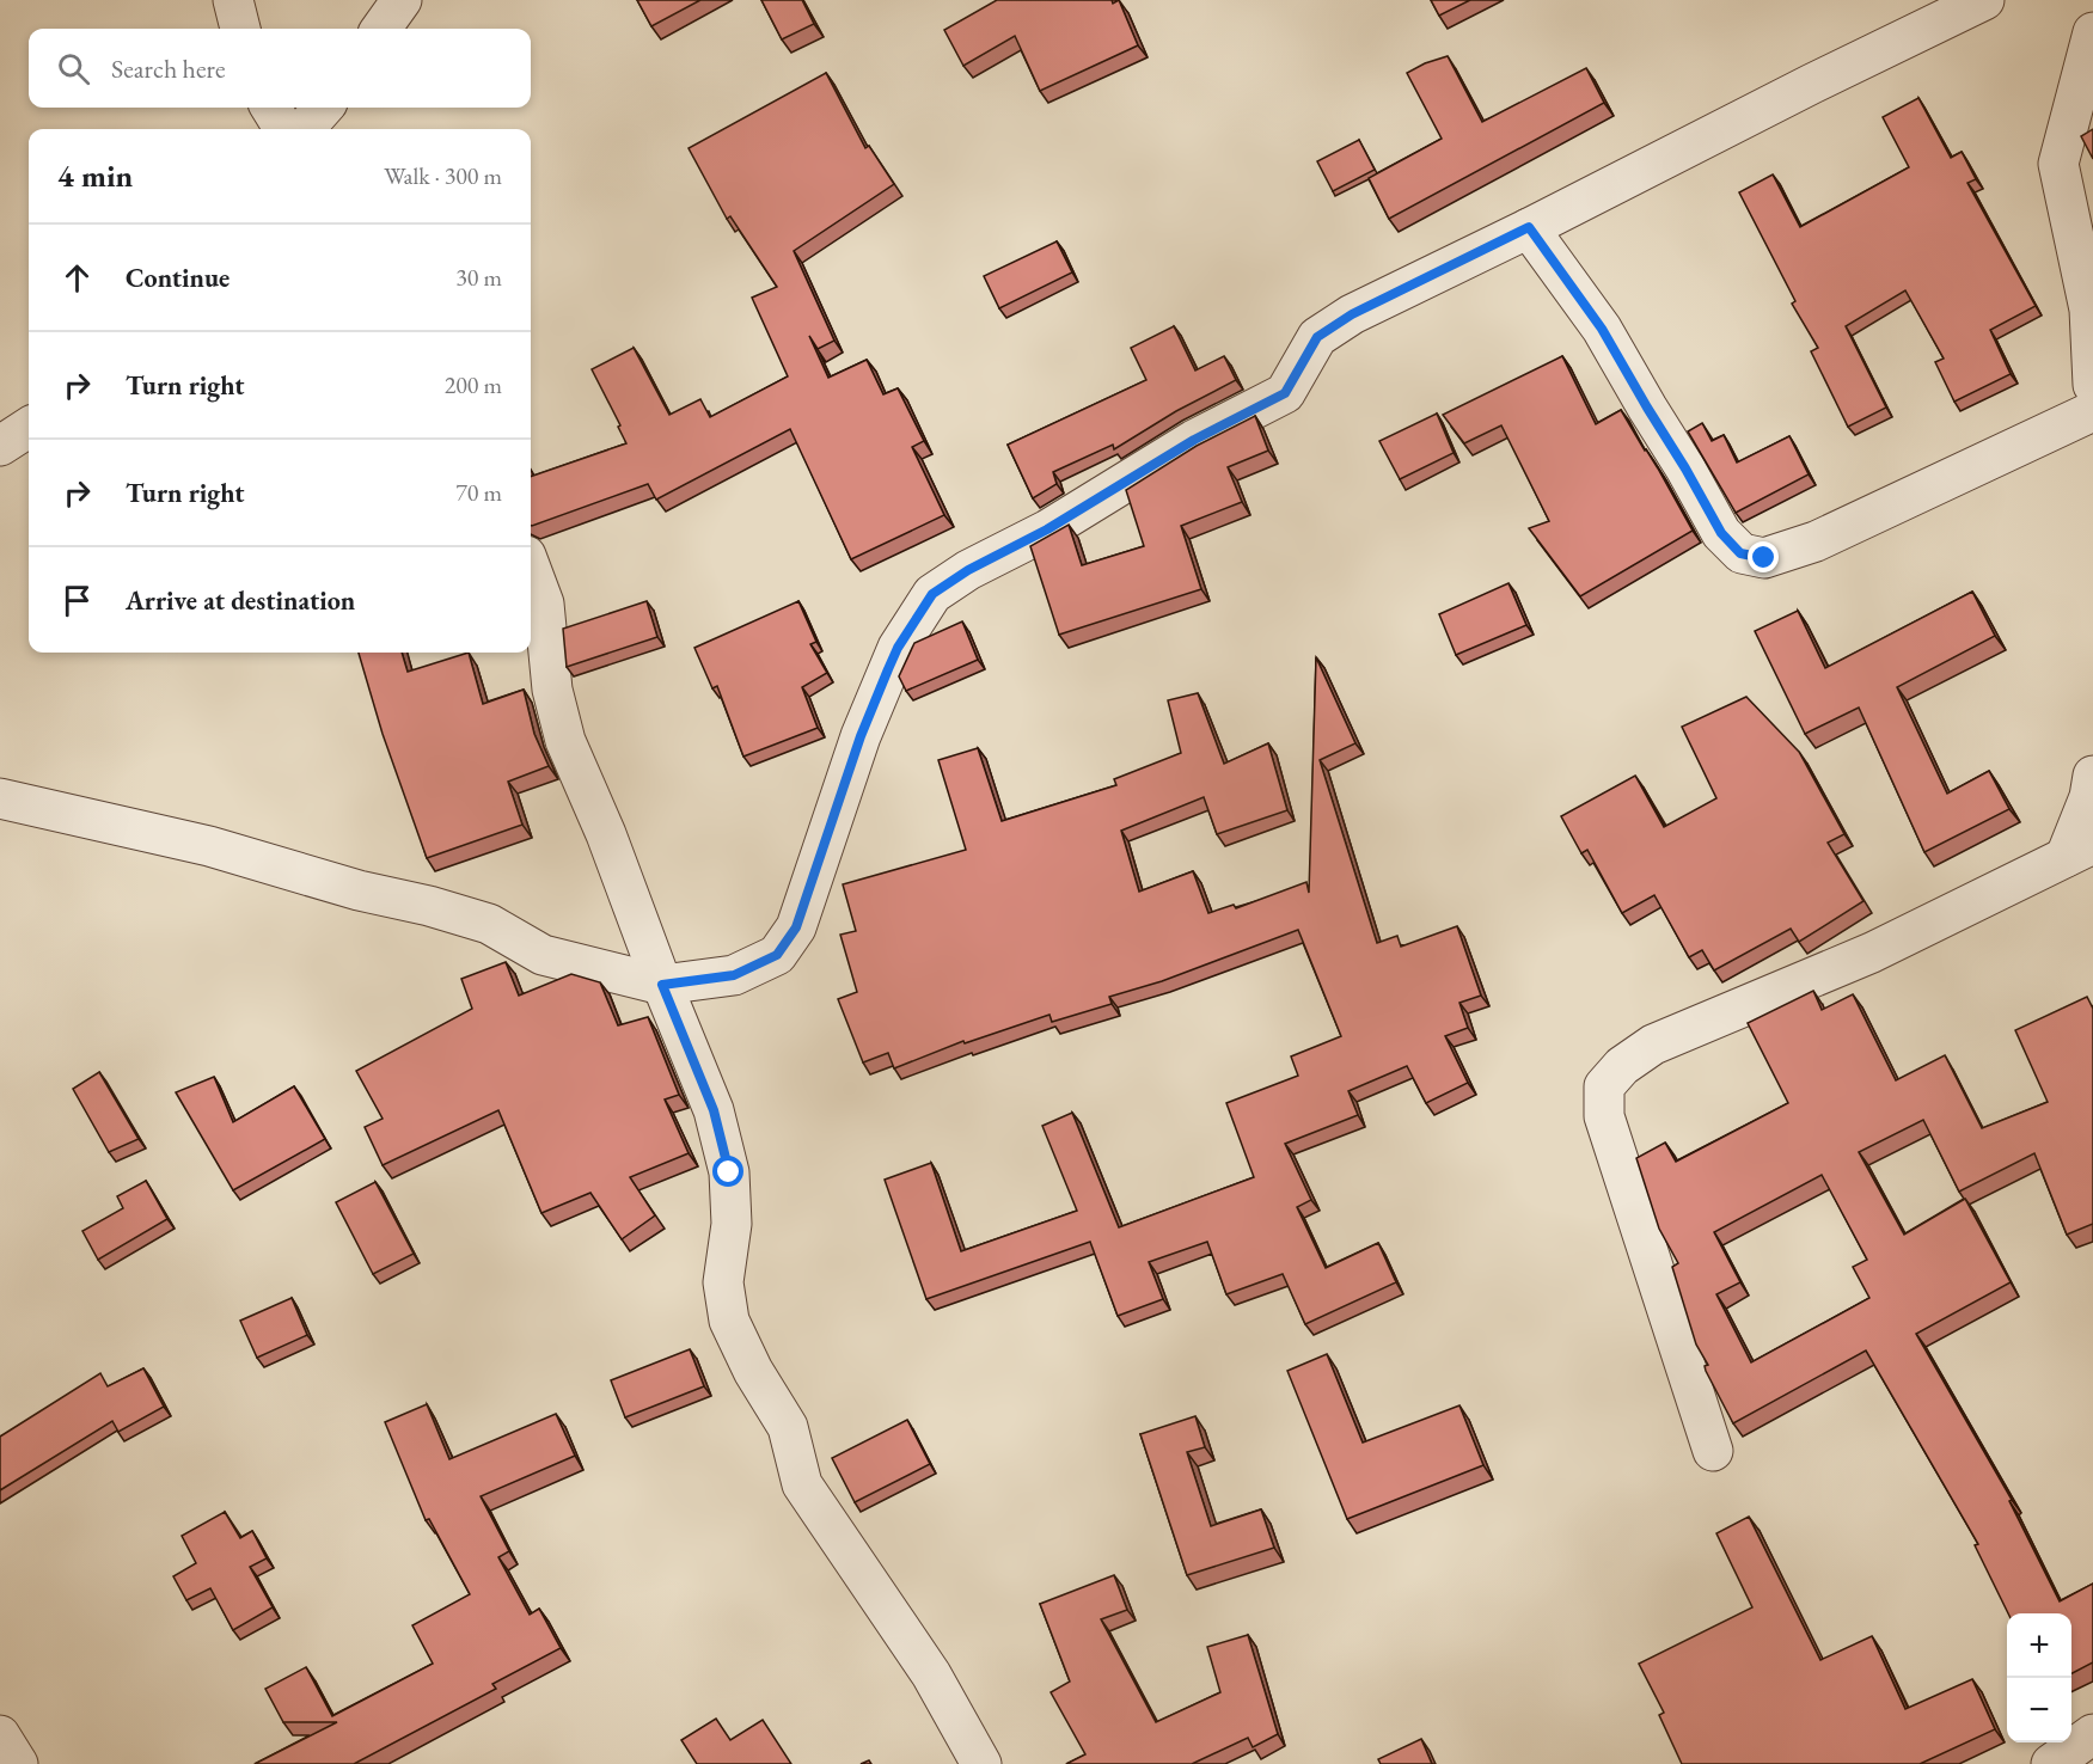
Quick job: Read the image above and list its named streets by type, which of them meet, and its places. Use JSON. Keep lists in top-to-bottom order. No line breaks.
{"page":{"search":"Search here","heading":["4 min","Walk · 300 m"],"list":[["Continue","30 m"],["Turn right","200 m"],["Turn right","70 m"],"Arrive at destination"],"map_buttons":["+","−"]}}
